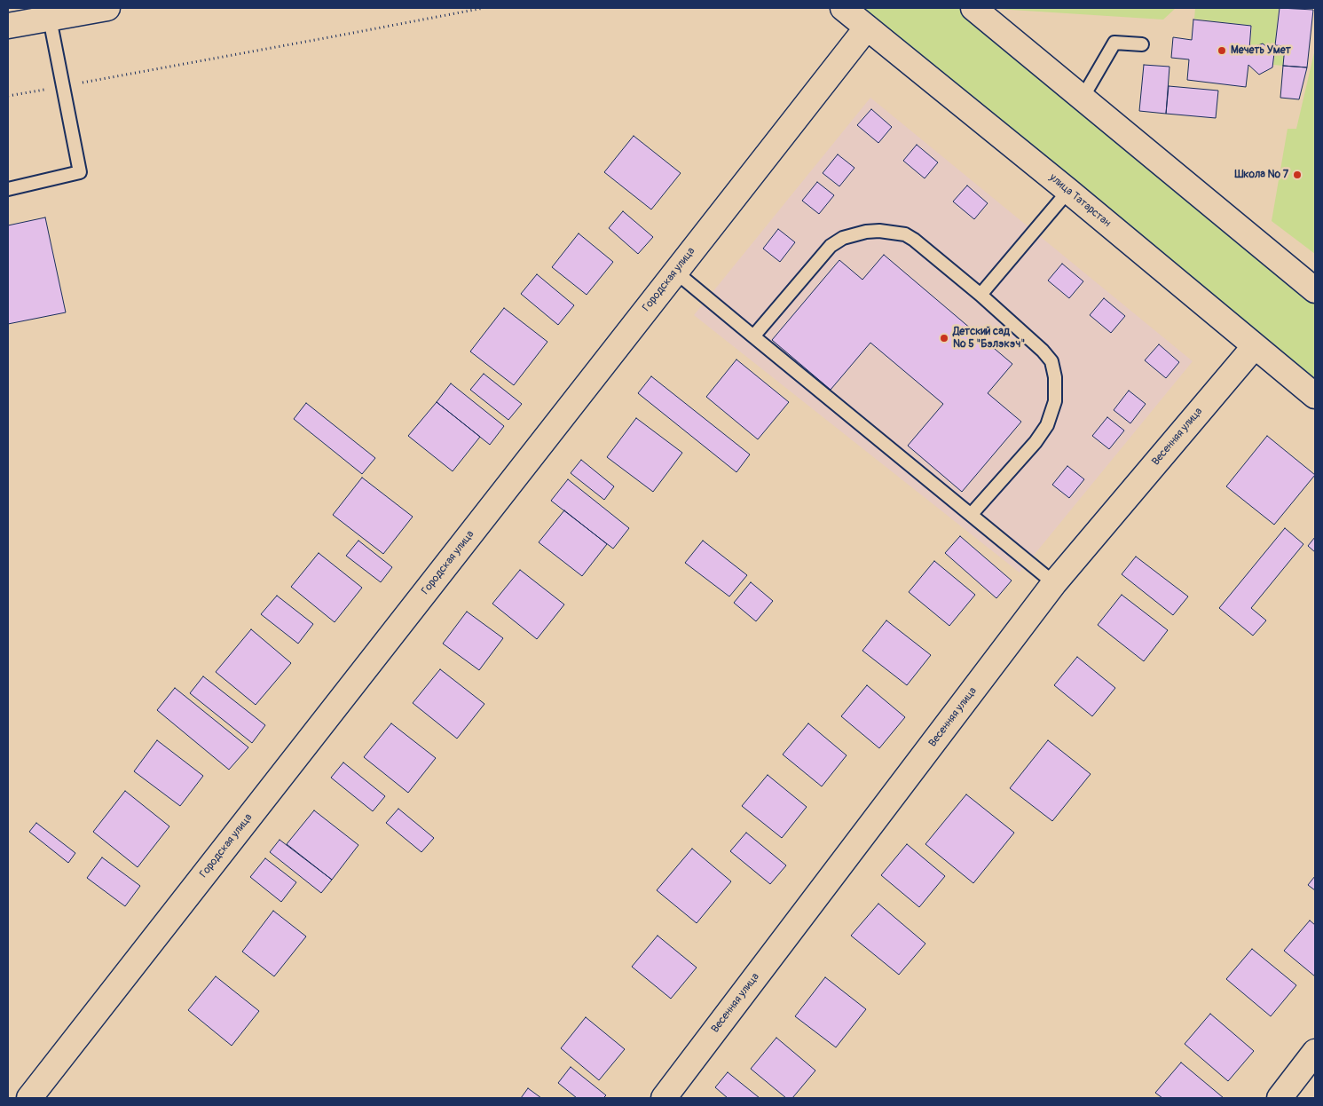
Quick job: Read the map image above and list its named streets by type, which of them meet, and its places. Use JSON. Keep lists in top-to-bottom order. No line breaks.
{"streets":{"street":["улица Татарстан","Городская улица","Весенняя улица"]},"crossings":[["улица Татарстан","Городская улица"],["улица Татарстан","Весенняя улица"]],"places":["Мечеть Умет","Школа № 7","Детский сад № 5 \"Бэлэкэч\""]}
